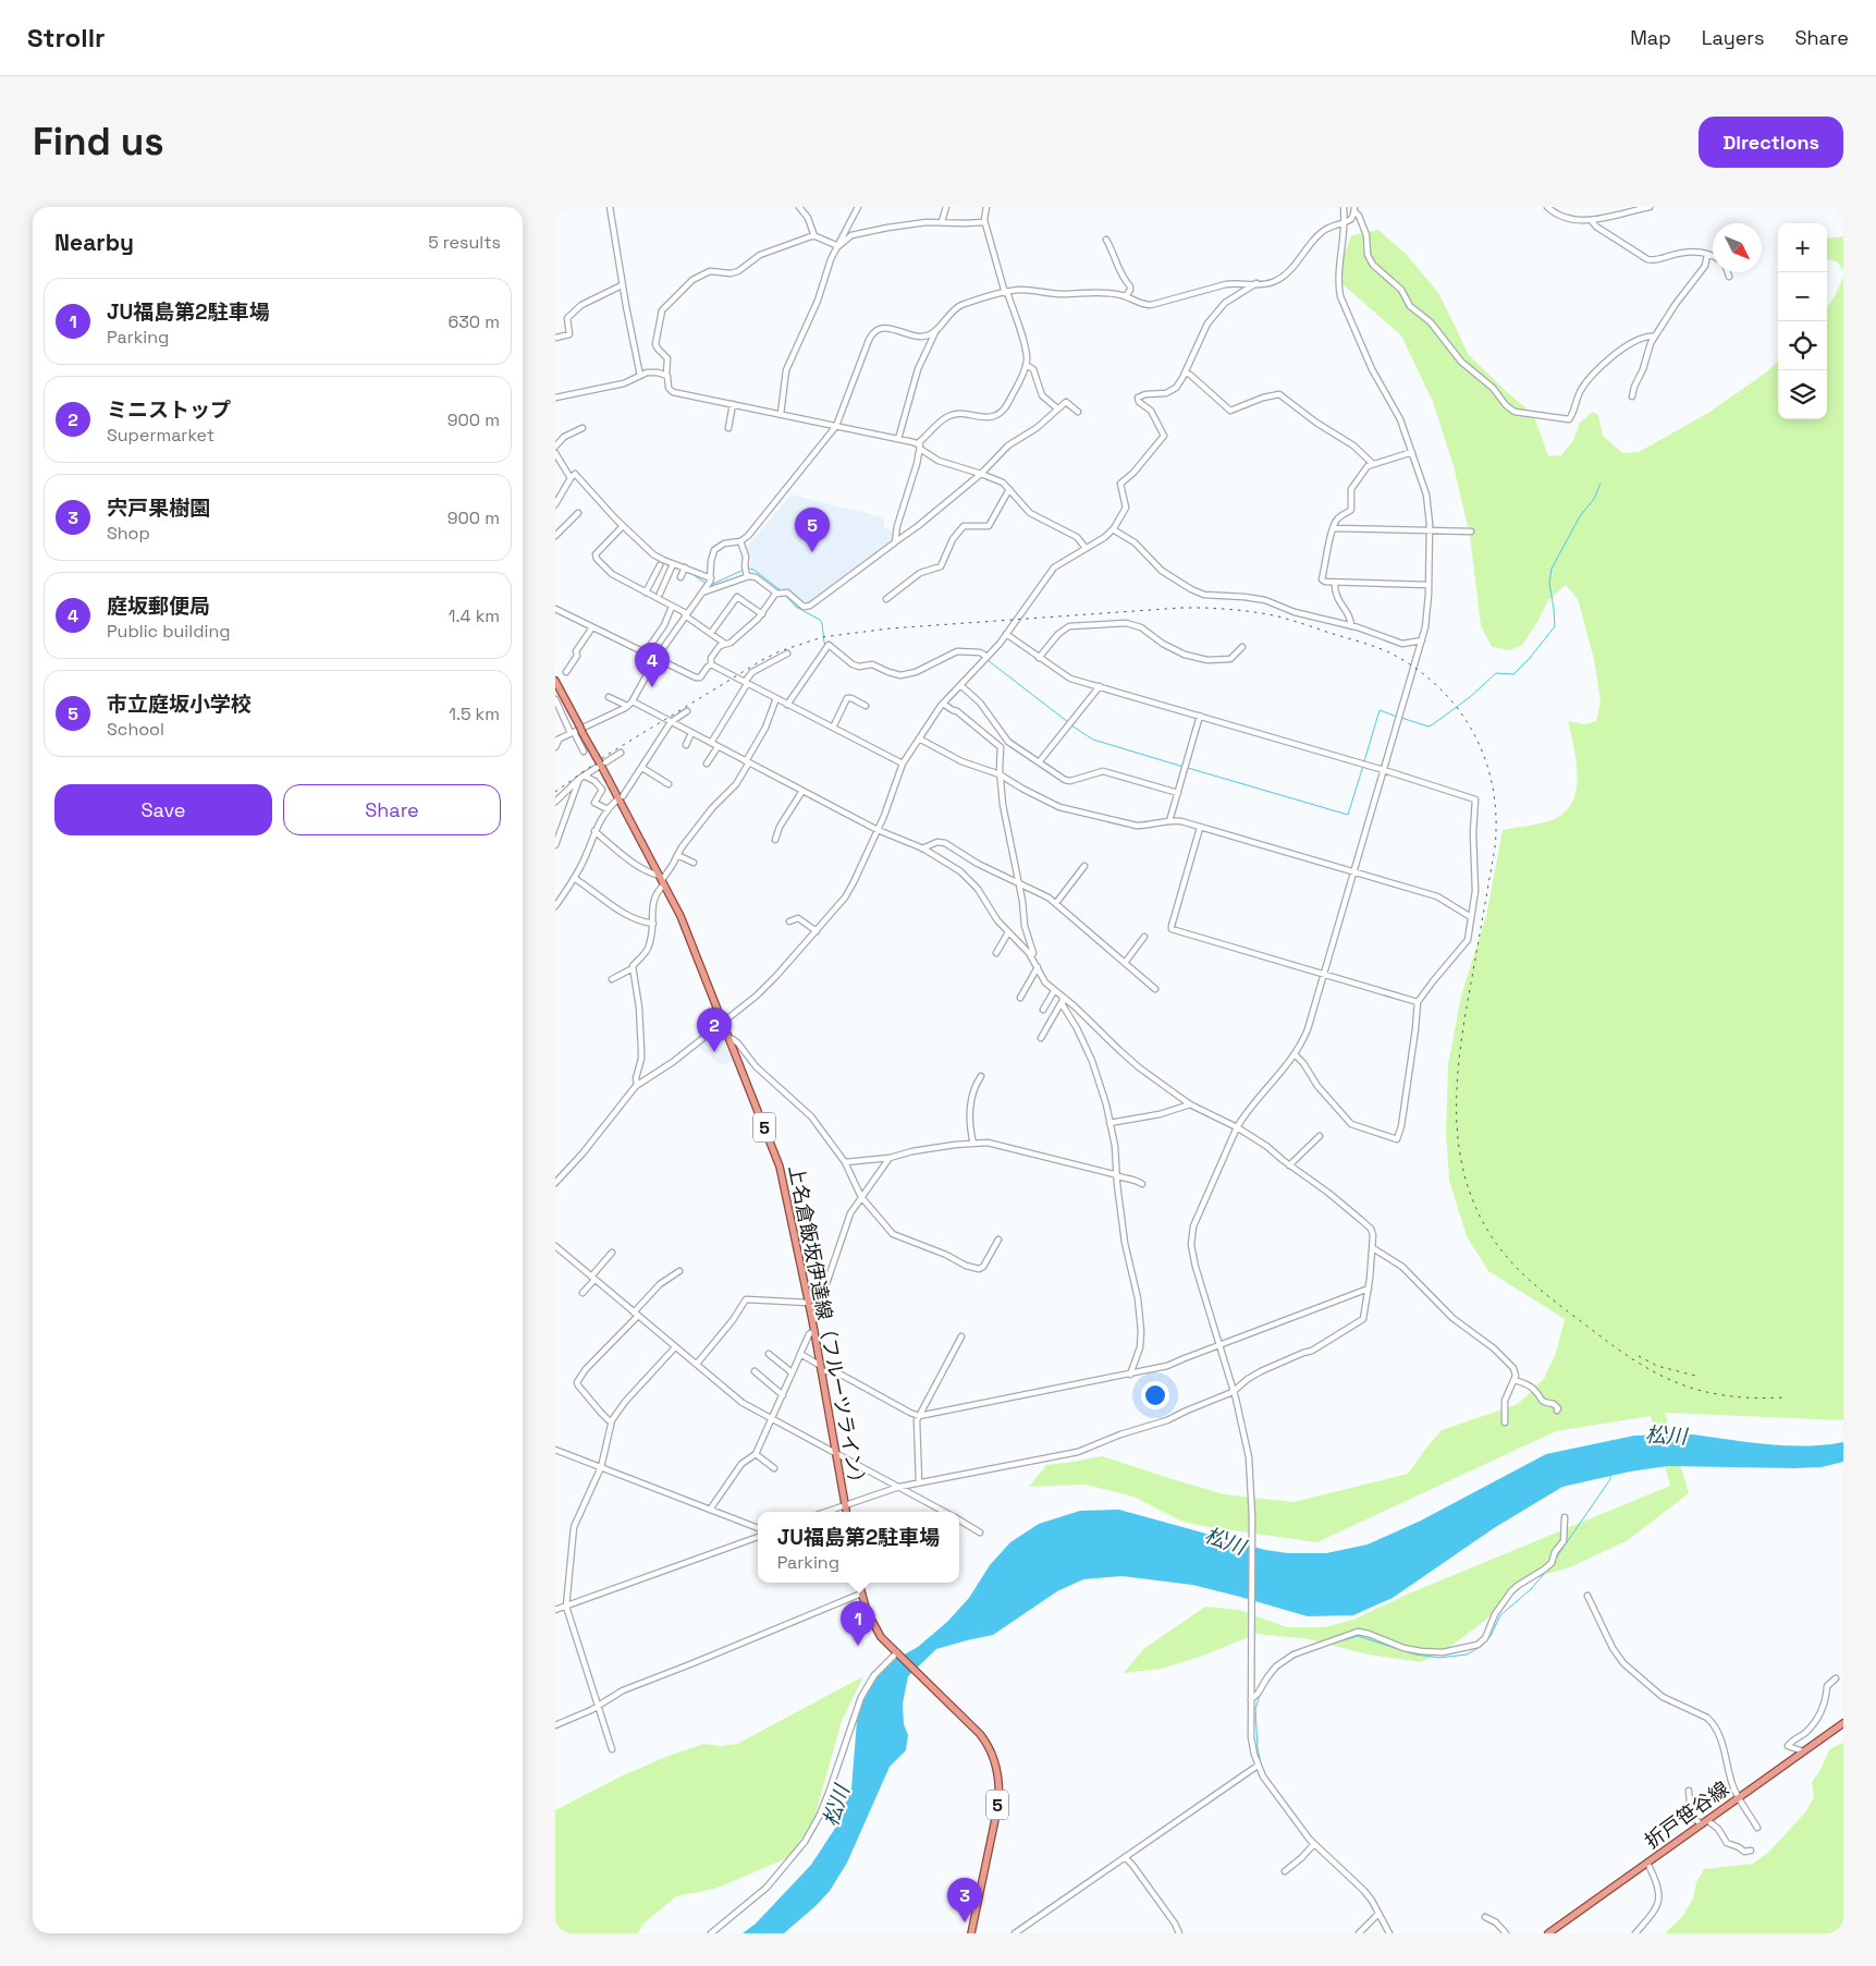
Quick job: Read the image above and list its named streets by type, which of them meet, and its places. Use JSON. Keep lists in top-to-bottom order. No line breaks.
{"streets":{"main road":["5","上名倉飯坂伊達線（フルーツライン）","折戸笹谷線"]},"water":["松川"],"north":"bottom right","page":{"header":"Strollr","nav":["Map","Layers","Share"],"buttons":["Directions",["Save","Share"]],"title":"Find us","heading":["Nearby","5 results"],"map_buttons":["+","−"],"list":[{"mark":"1","name":"JU福島第2駐車場","note":"Parking","value":"630 m"},{"mark":"2","name":"ミニストップ","note":"Supermarket","value":"900 m"},{"mark":"3","name":"宍戸果樹園","note":"Shop","value":"900 m"},{"mark":"4","name":"庭坂郵便局","note":"Public building","value":"1.4 km"},{"mark":"5","name":"市立庭坂小学校","note":"School","value":"1.5 km"}],"pins":["5","4","2","1","3"],"popup":["JU福島第2駐車場","Parking"]}}
